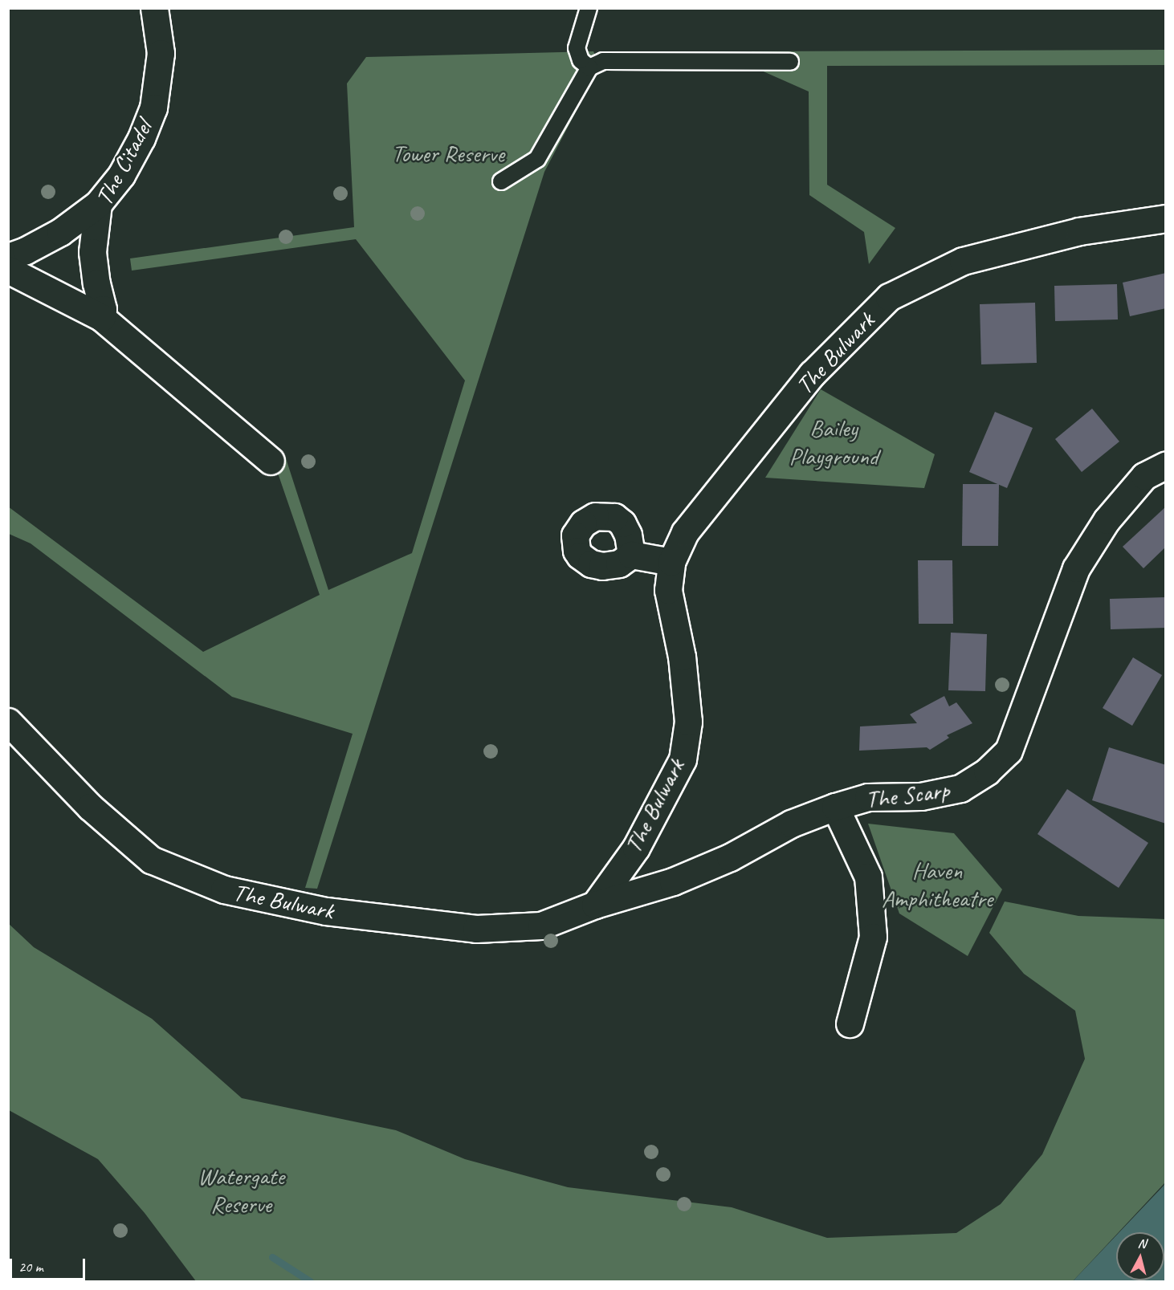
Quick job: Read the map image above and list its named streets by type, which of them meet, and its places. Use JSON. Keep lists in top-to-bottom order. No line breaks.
{"streets":{"street":["The Citadel","The Bulwark","The Scarp"]},"crossings":[["The Bulwark","The Scarp"]],"parks":["Tower Reserve","Bailey Playground","Haven Amphitheatre","Watergate Reserve"],"scale_bar":"20 m","north":"top"}
